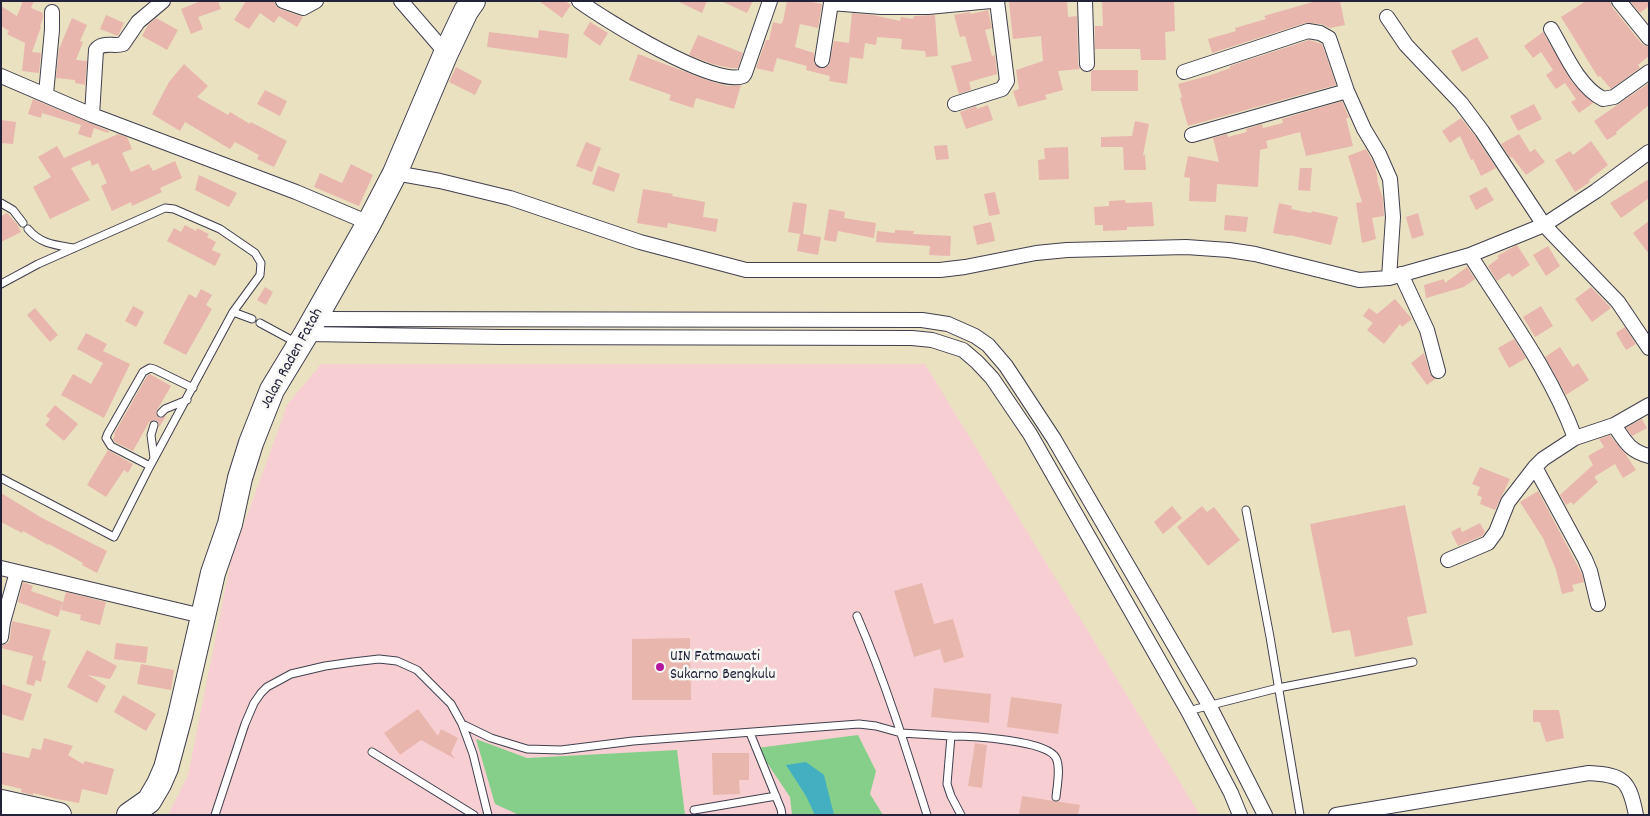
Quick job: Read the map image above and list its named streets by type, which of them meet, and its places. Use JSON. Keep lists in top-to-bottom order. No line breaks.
{"streets":{"highway":["Jalan Raden Fatah"]},"places":["UIN Fatmawati Sukarno Bengkulu"]}
